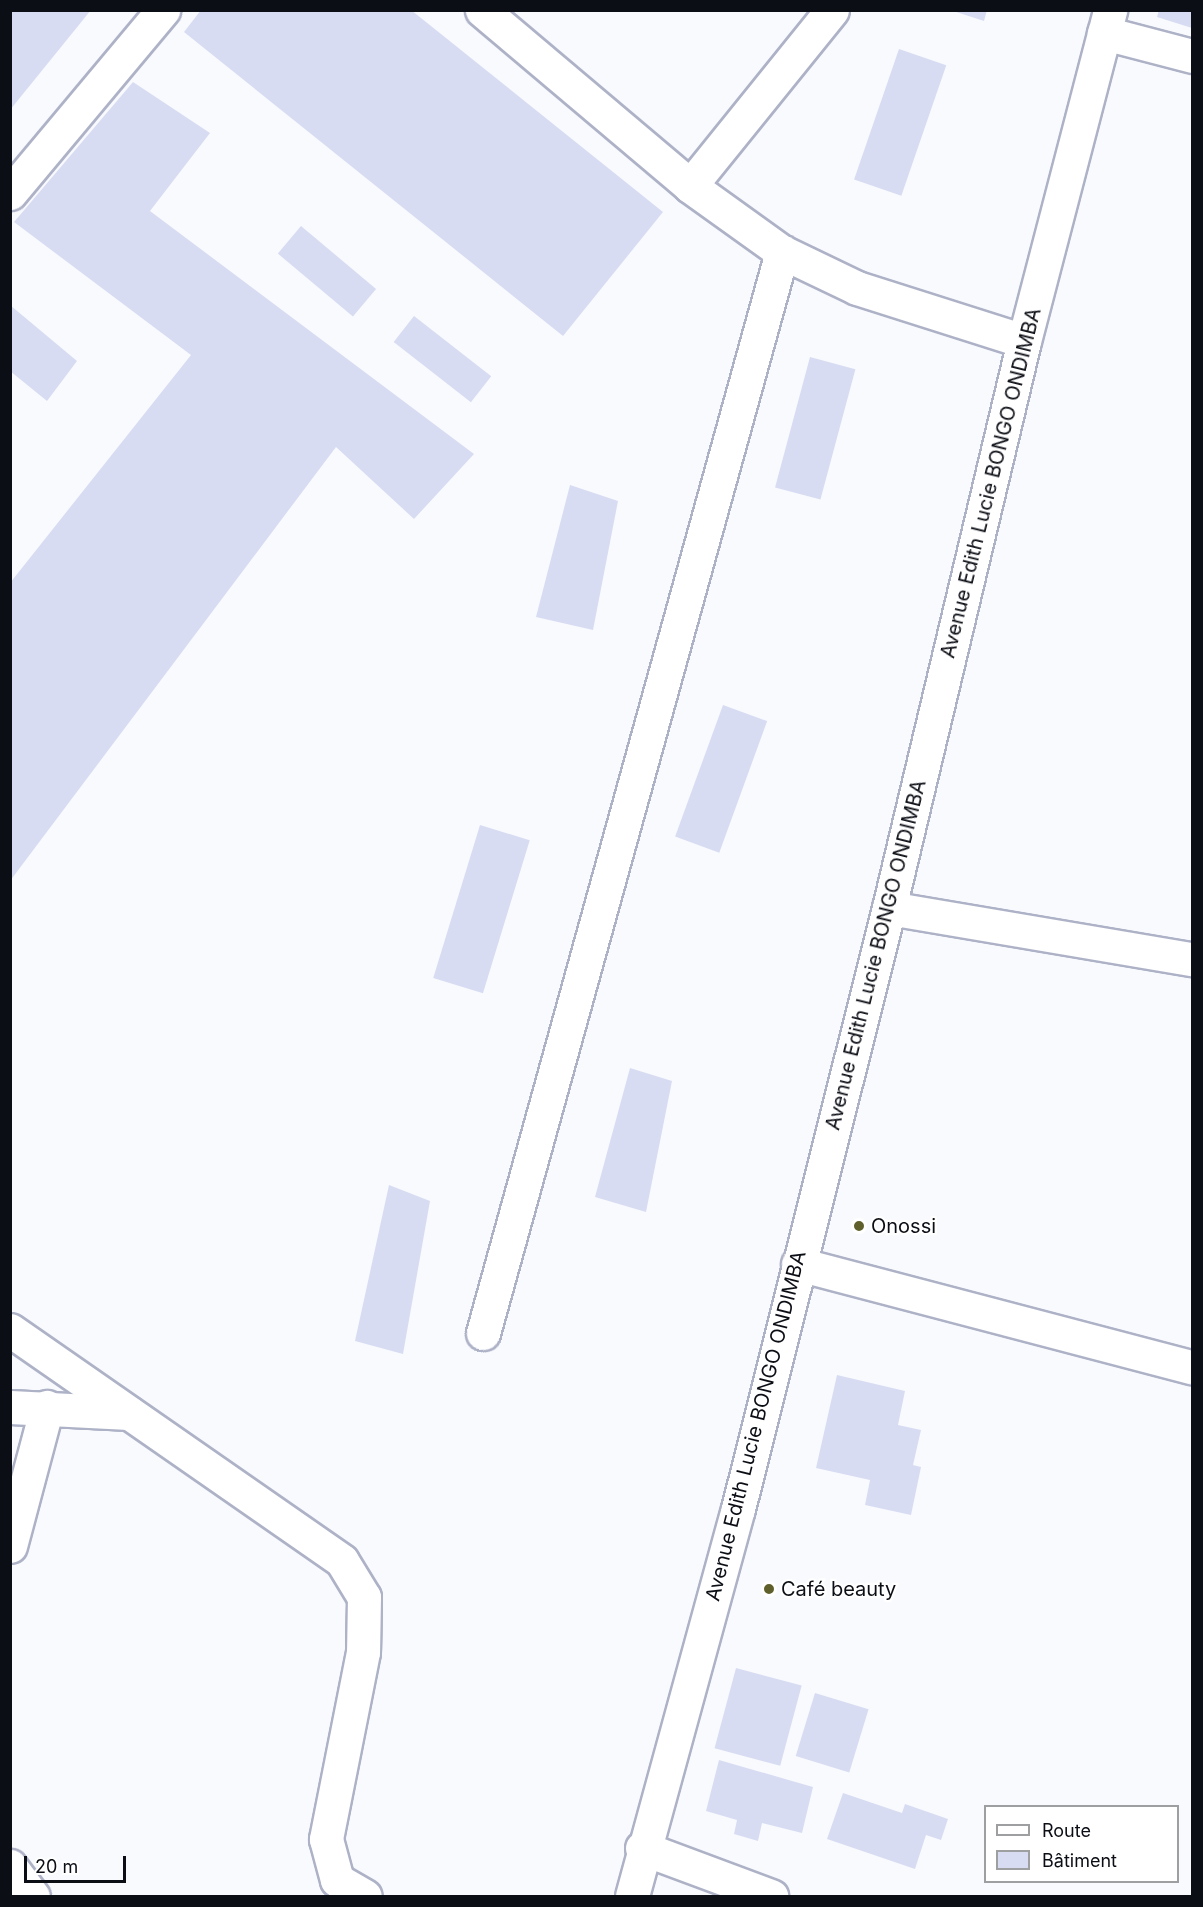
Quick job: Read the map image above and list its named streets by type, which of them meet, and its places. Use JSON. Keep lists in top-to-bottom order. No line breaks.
{"streets":{"main road":["Avenue Edith Lucie BONGO ONDIMBA"]},"places":["Onossi","Café beauty"],"legend":["Route","Bâtiment"],"scale_bar":"20 m"}
